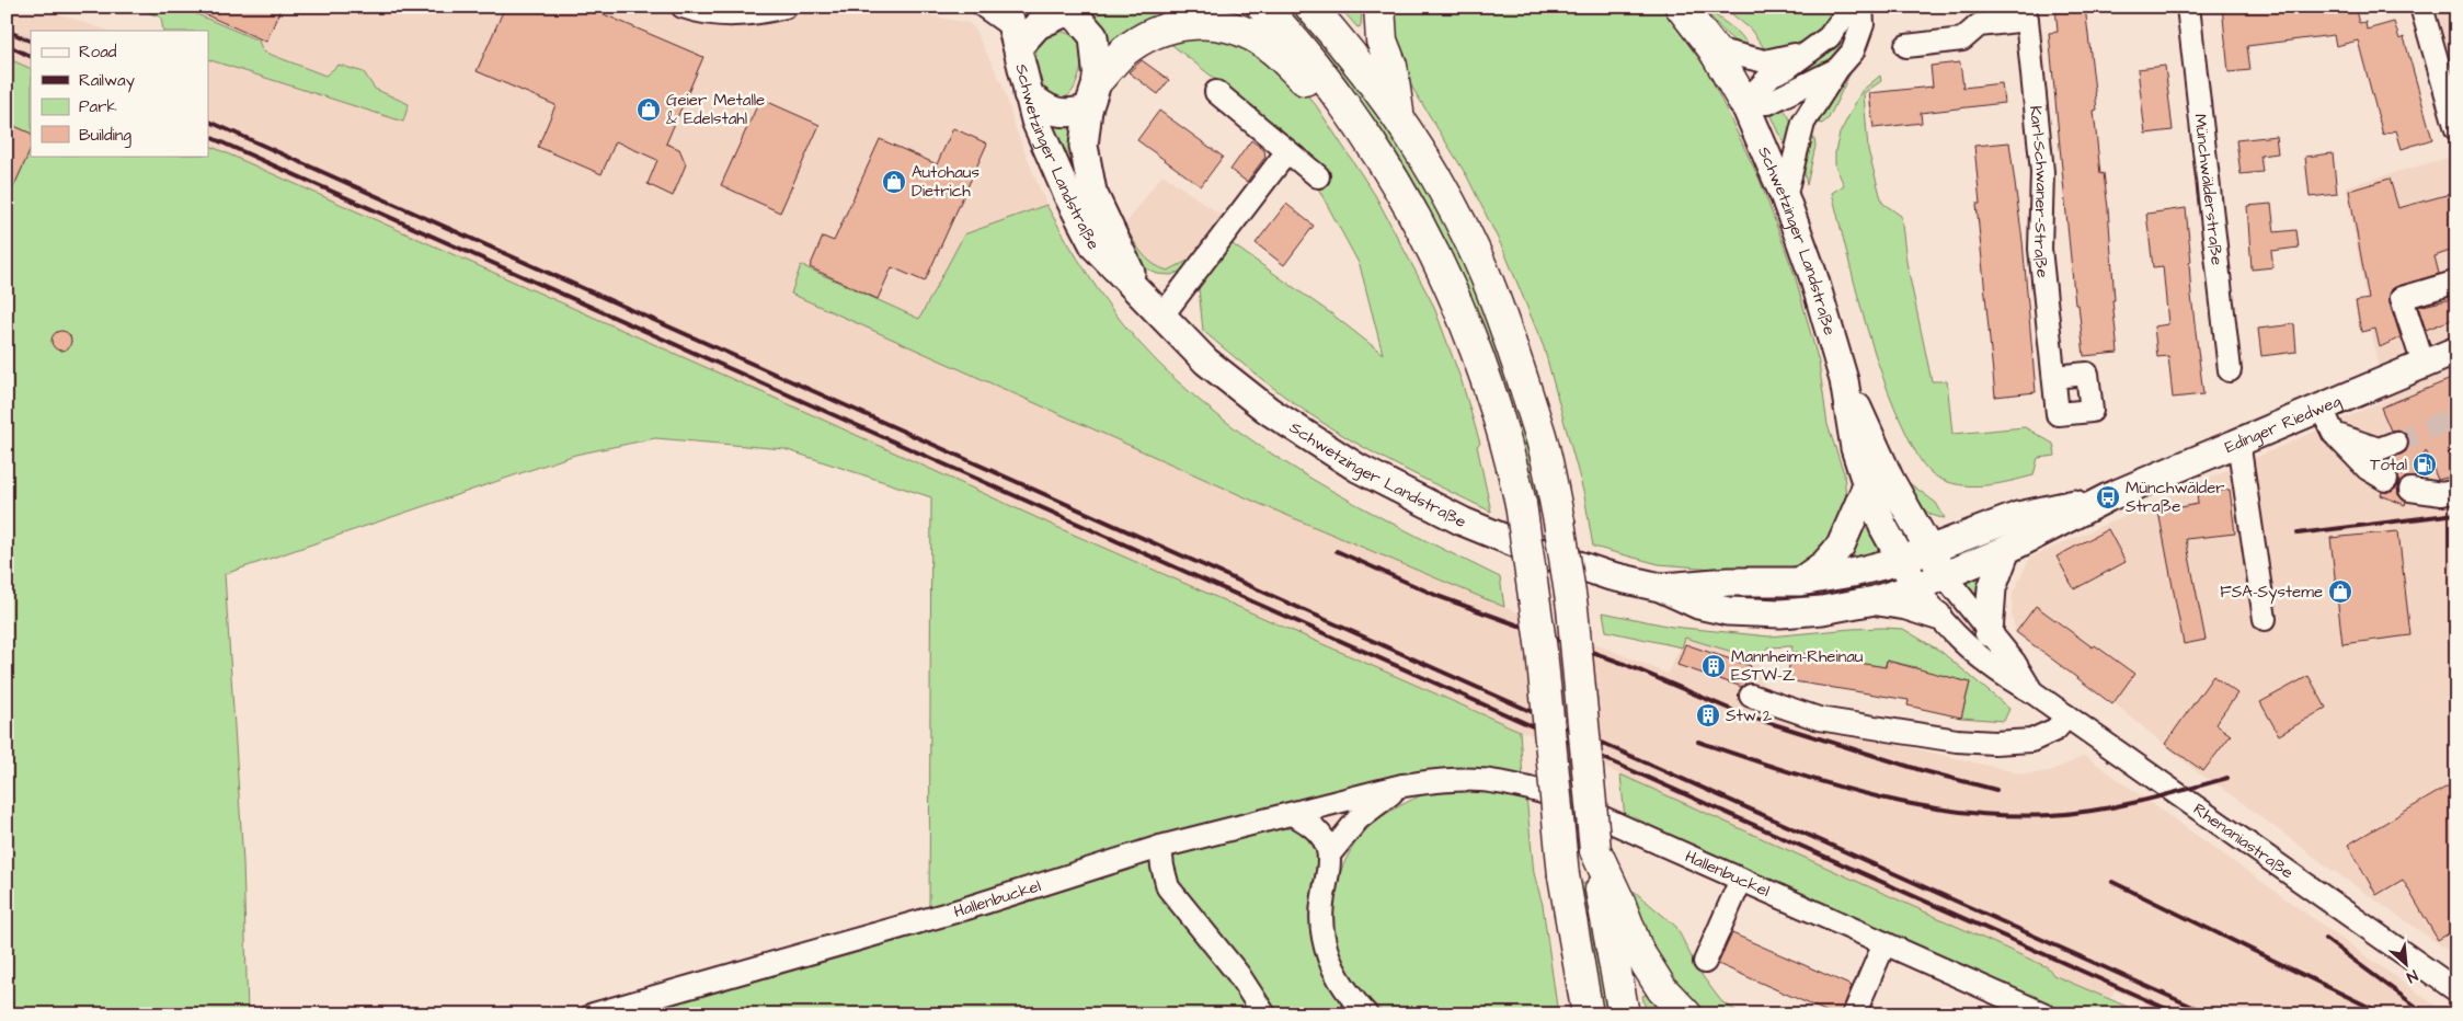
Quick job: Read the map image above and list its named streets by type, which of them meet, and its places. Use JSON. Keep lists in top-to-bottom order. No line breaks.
{"streets":{"main road":["Schwetzinger Landstraße","Edinger Riedweg","Rhenaniastraße"],"street":["Münchwälderstraße","Karl-Schwaner-Straße","Hallenbuckel"]},"crossings":[["Schwetzinger Landstraße","Edinger Riedweg"],["Schwetzinger Landstraße","Rhenaniastraße"],["Edinger Riedweg","Rhenaniastraße"]],"places":{"shop":["Geier Metalle & Edelstahl","Autohaus Dietrich","FSA-Systeme"],"fuel station":["Total"],"bus stop":["Münchwälder Straße"],"building":["Mannheim-Rheinau ESTW-Z","Stw 2"]},"legend":["Road","Railway","Park","Building"],"north":"bottom right"}
